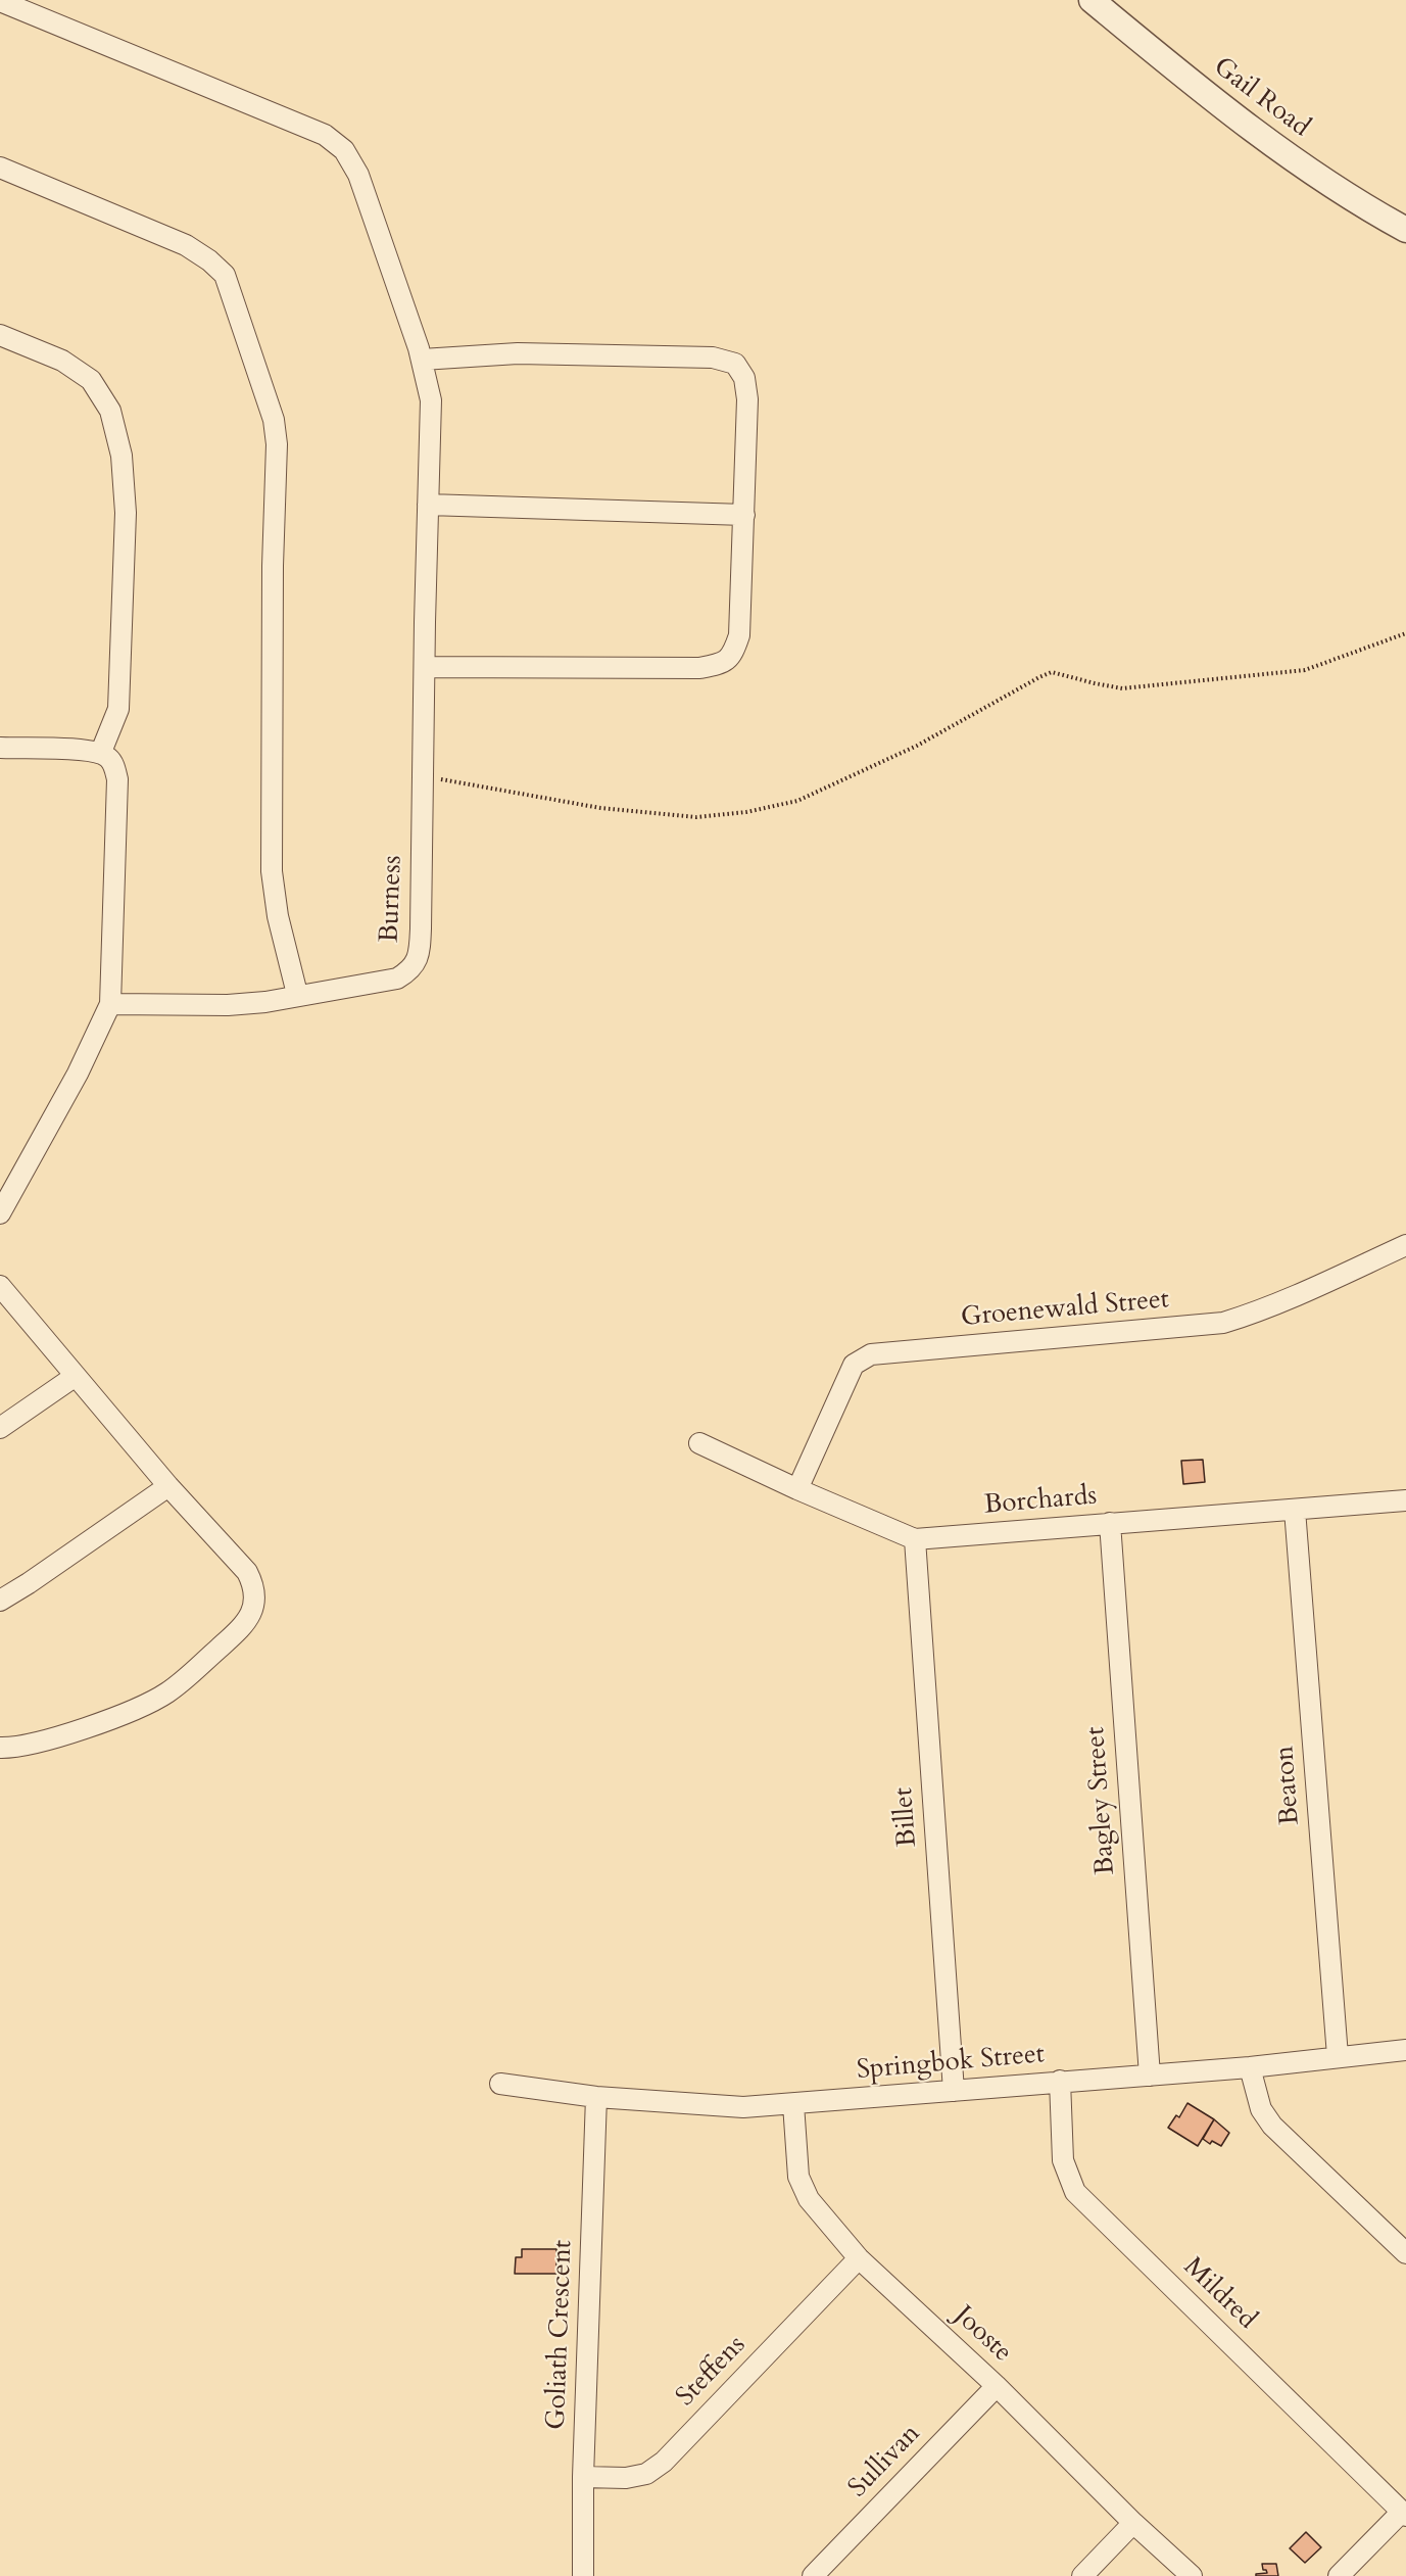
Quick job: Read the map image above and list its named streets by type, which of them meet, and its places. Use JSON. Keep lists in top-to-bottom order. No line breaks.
{"streets":{"street":["Gail Road","Burness","Groenewald Street","Borchards","Beaton","Bagley Street","Billet","Springbok Street","Mildred","Goliath Crescent","Jooste","Steffens","Sullivan"]},"crossings":[["Groenewald Street","Borchards"],["Borchards","Beaton"],["Borchards","Bagley Street"],["Borchards","Billet"],["Beaton","Springbok Street"],["Bagley Street","Springbok Street"],["Billet","Springbok Street"],["Springbok Street","Mildred"],["Springbok Street","Goliath Crescent"],["Springbok Street","Jooste"],["Goliath Crescent","Steffens"],["Jooste","Steffens"],["Jooste","Sullivan"]]}
